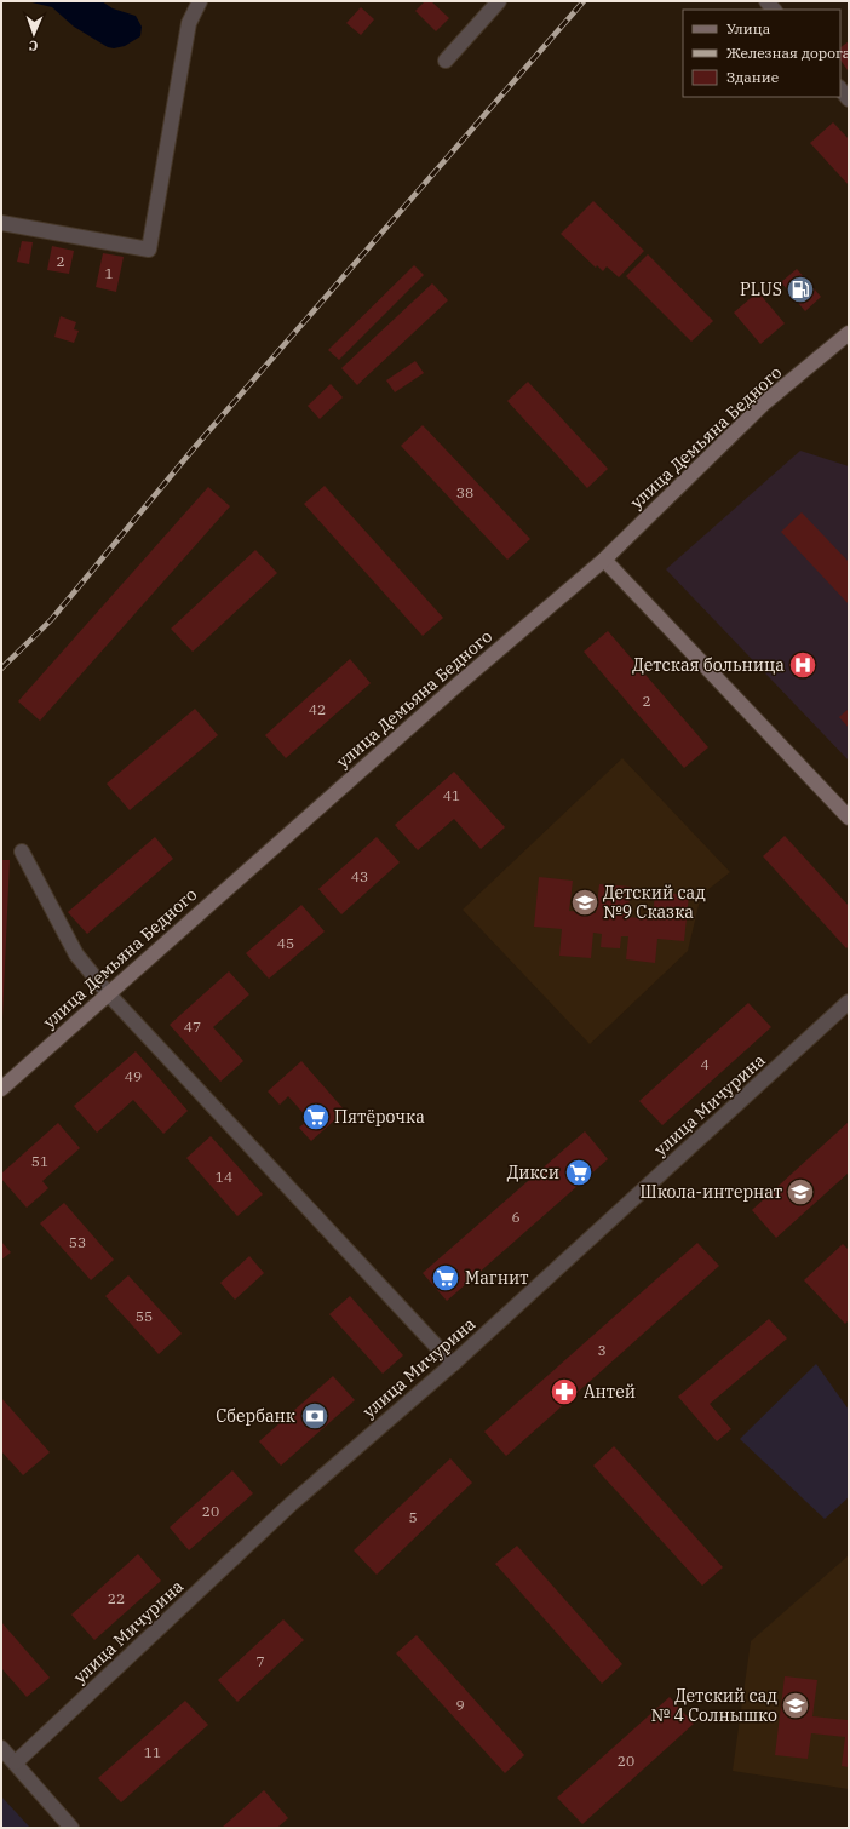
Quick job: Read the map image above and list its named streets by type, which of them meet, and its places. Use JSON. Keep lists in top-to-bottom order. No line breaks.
{"streets":{"main road":["улица Демьяна Бедного"],"street":["улица Мичурина"]},"places":{"fuel station":["PLUS"],"hospital":["Детская больница"],"school or university":["Детский сад №9 Сказка","Школа-интернат","Детский сад № 4 Солнышко"],"supermarket":["Пятёрочка","Дикси","Магнит"],"pharmacy":["Антей"],"bank":["Сбербанк"]},"house_numbers":["2","1","38","2","42","41","43","45","47","4","49","51","14","6","53","55","3","20","5","22","7","9","11","20"],"legend":["Улица","Железная дорога","Здание"],"north":"bottom"}
